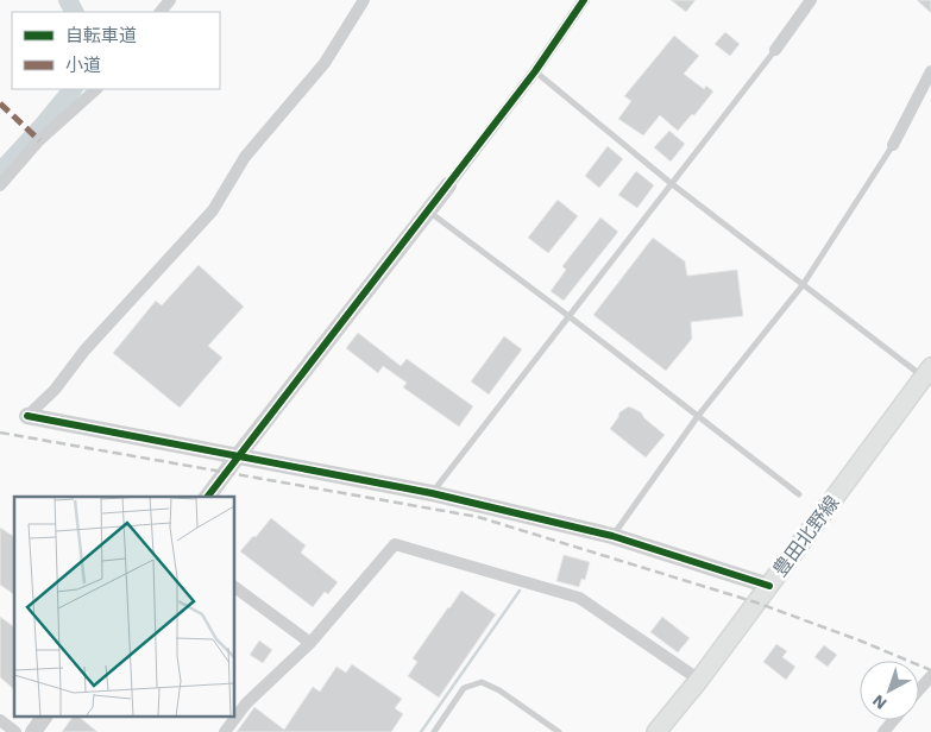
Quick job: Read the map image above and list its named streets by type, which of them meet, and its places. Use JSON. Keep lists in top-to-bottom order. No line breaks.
{"streets":{"main road":["豊田北野線"]},"legend":["自転車道","小道"],"north":"bottom left"}
